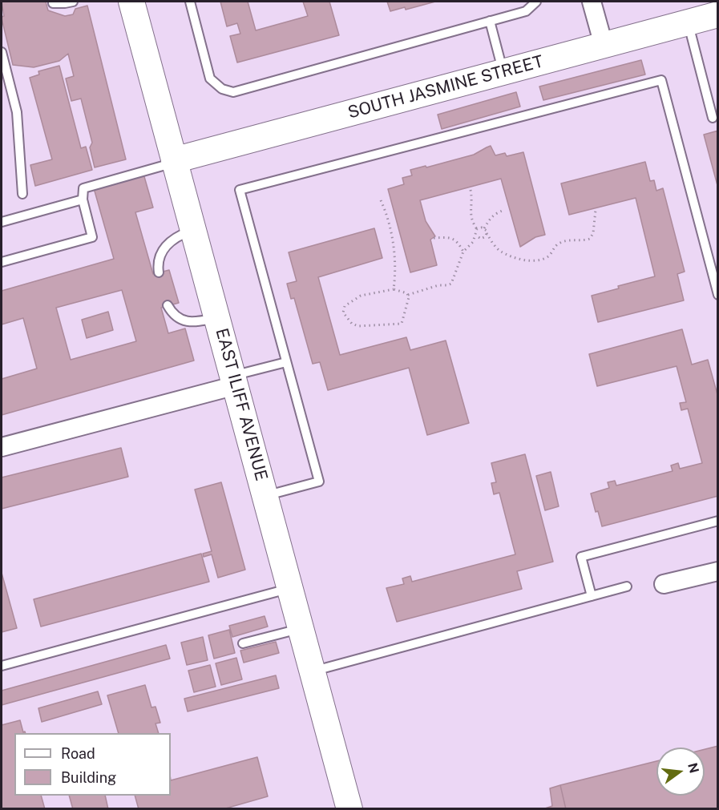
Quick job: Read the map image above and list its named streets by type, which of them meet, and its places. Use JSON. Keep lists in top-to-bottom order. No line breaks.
{"streets":{"street":["SOUTH JASMINE STREET","EAST ILIFF AVENUE"]},"crossings":[["SOUTH JASMINE STREET","EAST ILIFF AVENUE"]],"legend":["Road","Building"],"north":"right"}
